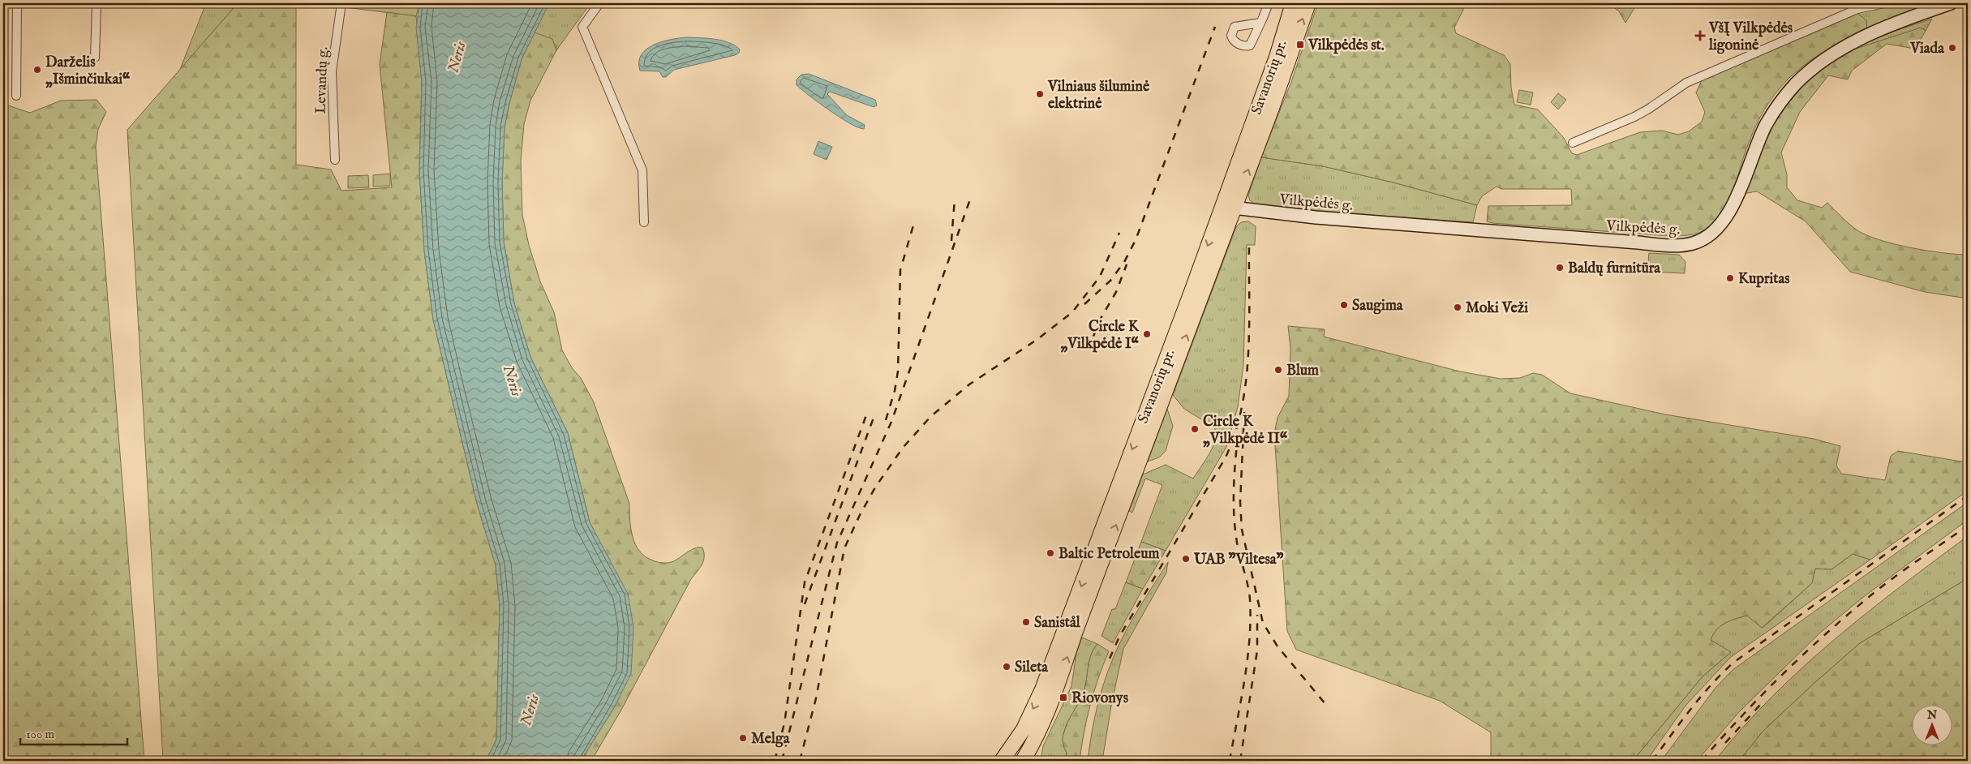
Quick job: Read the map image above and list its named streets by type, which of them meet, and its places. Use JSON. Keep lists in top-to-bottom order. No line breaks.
{"streets":{"highway":["Savanorių pr."],"main road":["Vilkpėdės g."],"street":["Levandų g."]},"crossings":[["Savanorių pr.","Vilkpėdės g."]],"water":["Neris"],"places":{"health":["VšĮ Vilkpėdės ligoninė"],"transit":["Vilkpėdės st.","Riovonys"],"other":["Viada","Darželis „Išminčiukai“","Vilniaus šiluminė elektrinė","Baldų furnitūra","Kupritas","Saugima","Moki Veži","Circle K „Vilkpėdė I“","Blum","Circle K „Vilkpėdė II“","Baltic Petroleum","UAB \"Viltesa\"","Sanistål","Sileta","Melga"]},"scale_bar":"100 m","north":"top"}
